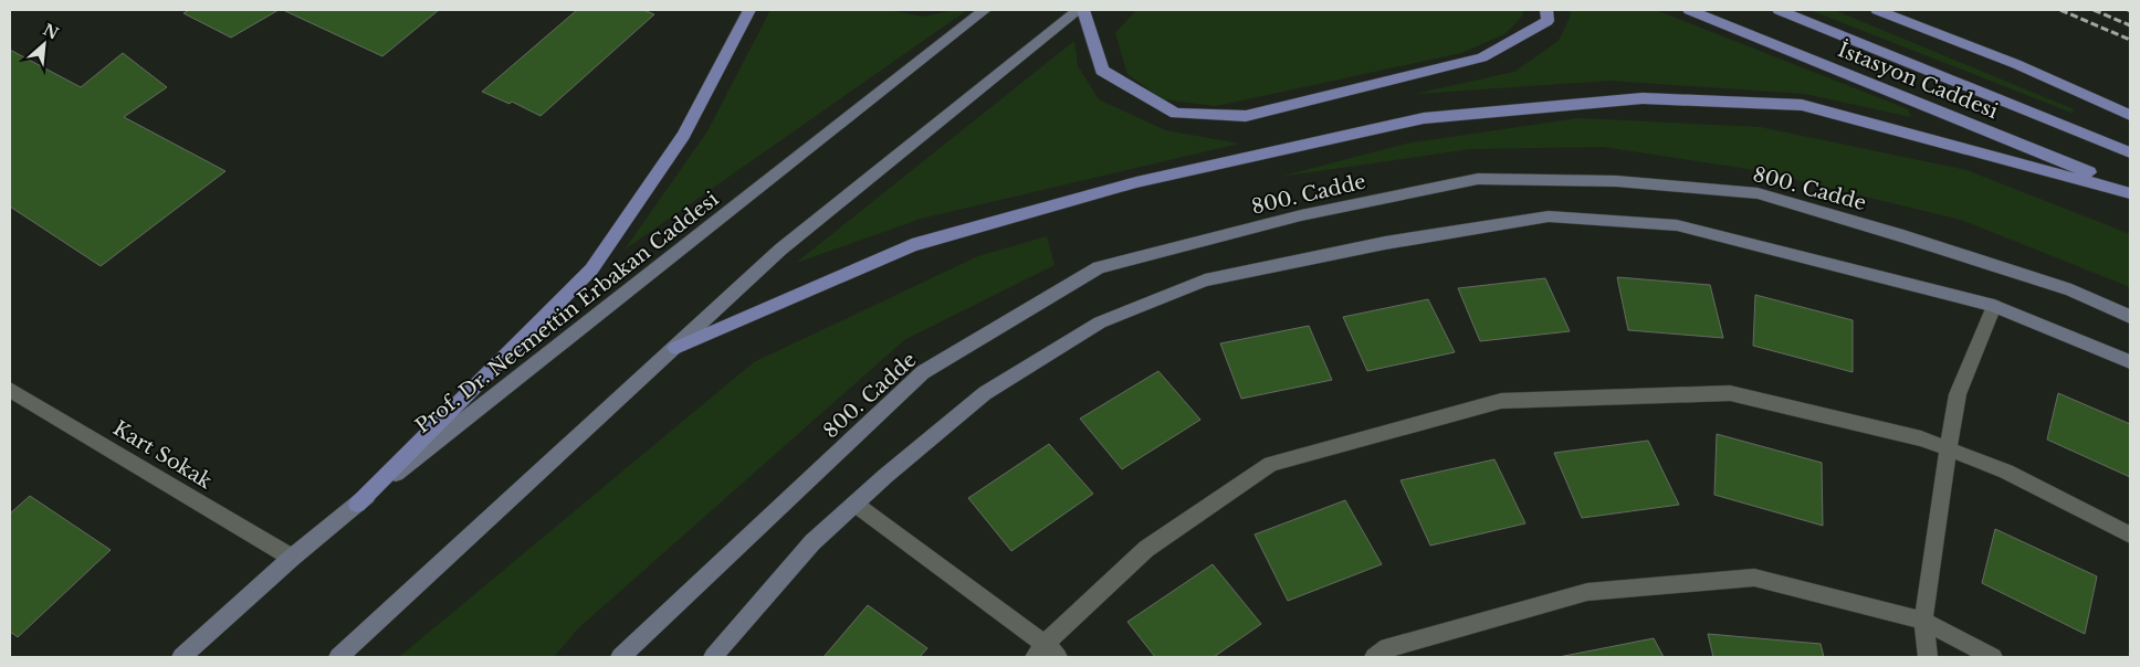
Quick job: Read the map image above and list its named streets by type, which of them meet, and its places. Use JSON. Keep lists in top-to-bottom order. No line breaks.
{"streets":{"main road":["İstasyon Caddesi"],"street":["800. Cadde","Prof. Dr. Necmettin Erbakan Caddesi","Kart Sokak"]},"crossings":[["Prof. Dr. Necmettin Erbakan Caddesi","Kart Sokak"]],"north":"top right"}
